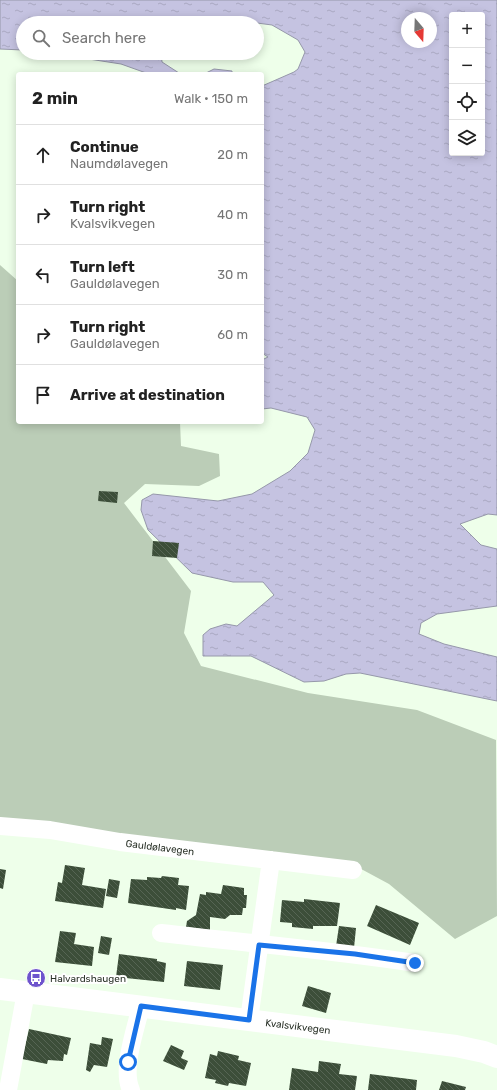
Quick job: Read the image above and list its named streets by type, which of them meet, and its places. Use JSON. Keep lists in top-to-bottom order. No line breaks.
{"streets":{"main road":["Kvalsvikvegen"],"street":["Gauldølavegen"]},"places":{"bus stop":["Halvardshaugen"]},"north":"bottom","page":{"map_buttons":["+","−"],"search":"Search here","heading":["2 min","Walk · 150 m"],"list":[["Continue","Naumdølavegen","20 m"],["Turn right","Kvalsvikvegen","40 m"],["Turn left","Gauldølavegen","30 m"],["Turn right","Gauldølavegen","60 m"],"Arrive at destination"]}}
